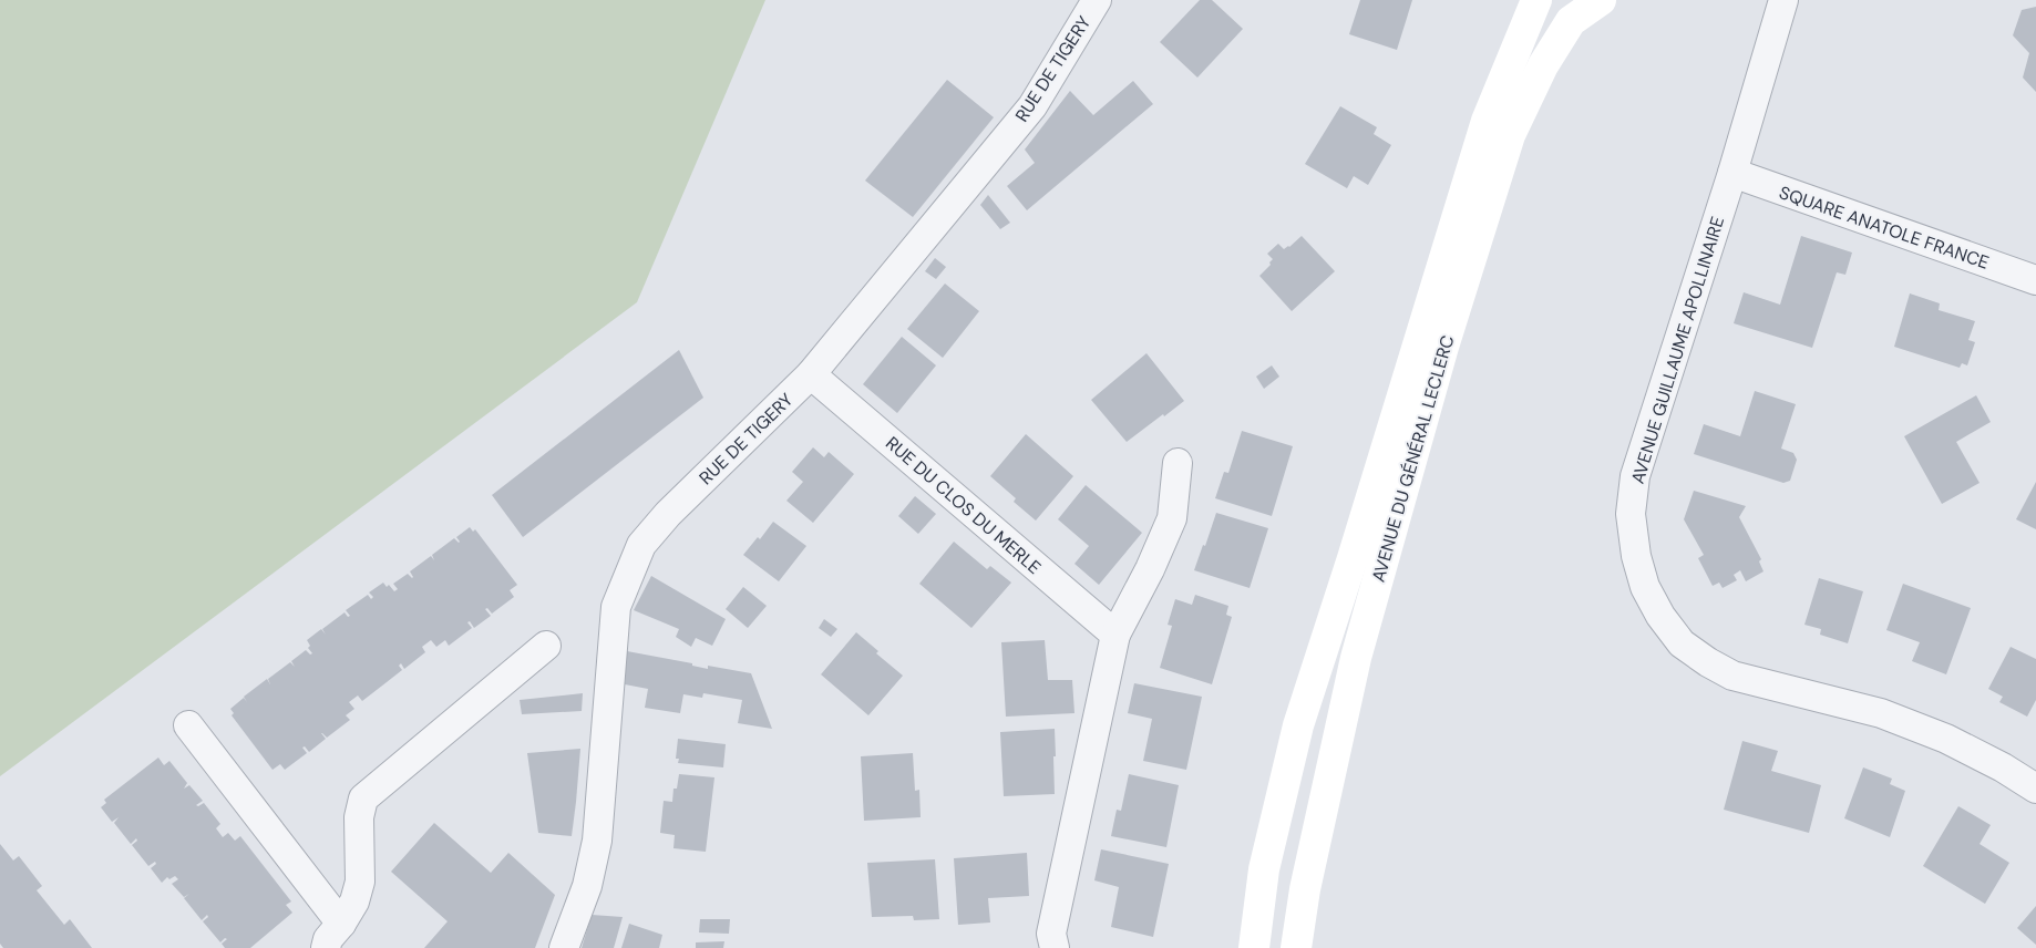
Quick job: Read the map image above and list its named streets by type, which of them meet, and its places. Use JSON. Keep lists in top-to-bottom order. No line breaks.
{"streets":{"main road":["AVENUE DU GÉNÉRAL LECLERC"],"street":["RUE DE TIGERY","SQUARE ANATOLE FRANCE","AVENUE GUILLAUME APOLLINAIRE","RUE DU CLOS DU MERLE"]},"crossings":[["RUE DE TIGERY","RUE DU CLOS DU MERLE"],["SQUARE ANATOLE FRANCE","AVENUE GUILLAUME APOLLINAIRE"]]}
